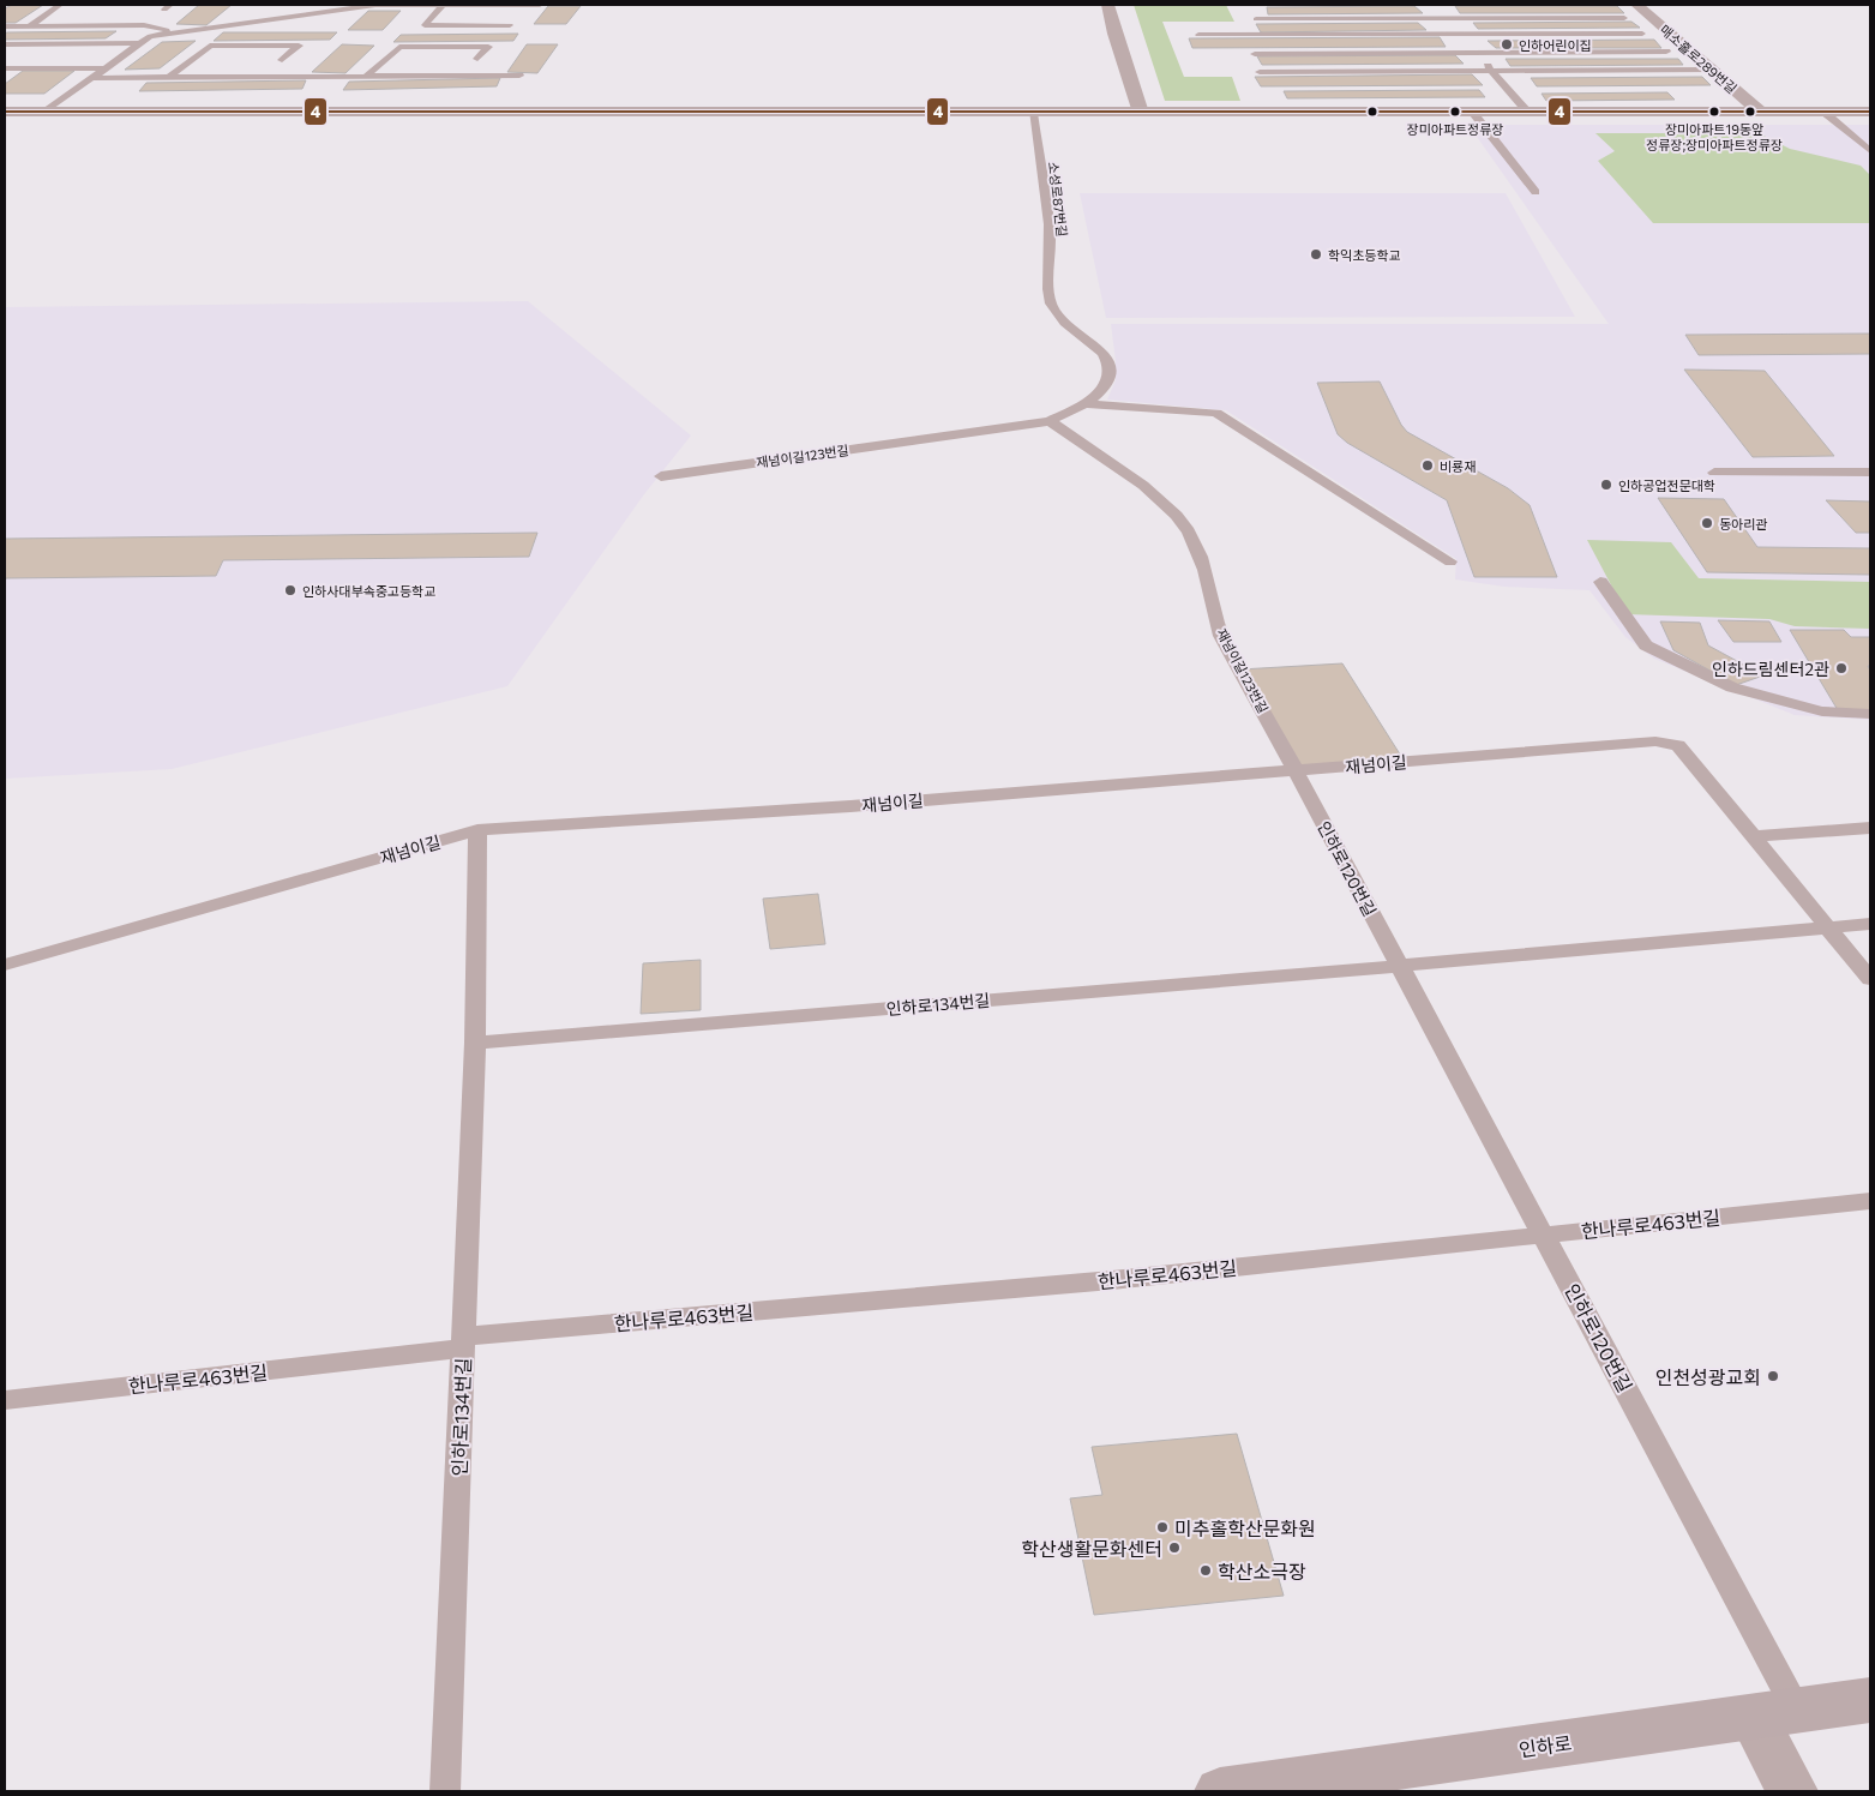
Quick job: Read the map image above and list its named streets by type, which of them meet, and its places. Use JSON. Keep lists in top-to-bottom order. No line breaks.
{"streets":{"main road":["인하로"],"street":["매소홀로289번길"],"lane":["소성로87번길","재넘이길123번길","재넘이길","인하로120번길","인하로134번길","한나루로463번길"]},"crossings":[["소성로87번길","재넘이길123번길"],["재넘이길123번길","재넘이길"],["재넘이길123번길","인하로120번길"],["재넘이길","인하로120번길"],["재넘이길","인하로134번길"],["인하로120번길","인하로134번길"],["인하로120번길","한나루로463번길"],["인하로120번길","인하로"],["인하로134번길","한나루로463번길"]],"places":["인하어린이집","장미아파트정류장","장미아파트19동앞 정류장;장미아파트정류장","학익초등학교","비룡재","인하공업전문대학","동아리관","인하사대부속중고등학교","인하드림센터2관","인천성광교회","미추홀학산문화원","학산생활문화센터","학산소극장"],"lines":["transit line 4"]}
